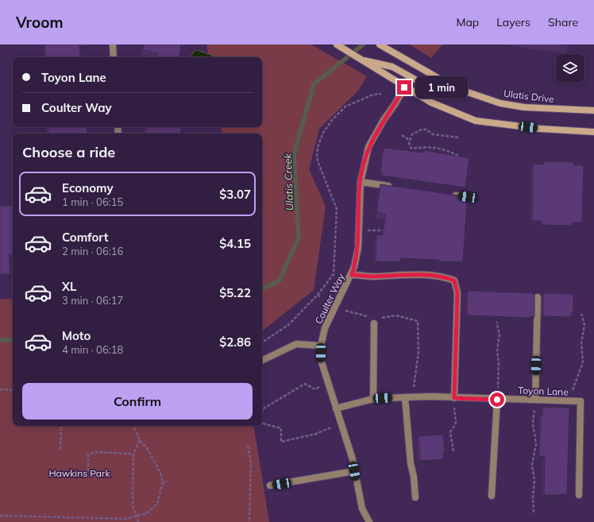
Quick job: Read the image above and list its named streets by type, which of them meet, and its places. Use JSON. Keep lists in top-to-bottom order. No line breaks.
{"streets":{"main road":["Ulatis Drive"],"street":["Coulter Way","Toyon Lane"]},"crossings":[["Coulter Way","Toyon Lane"]],"water":["Ulatis Creek"],"parks":["Hawkins Park"],"page":{"header":"Vroom","nav":["Map","Layers","Share"],"banner":["Toyon Lane","Coulter Way"],"bubble":"1 min","heading":"Choose a ride","list":[{"name":"Economy","note":"1 min · 06:15","value":"$3.07"},{"name":"Comfort","note":"2 min · 06:16","value":"$4.15"},{"name":"XL","note":"3 min · 06:17","value":"$5.22"},{"name":"Moto","note":"4 min · 06:18","value":"$2.86"}],"buttons":"Confirm"}}
